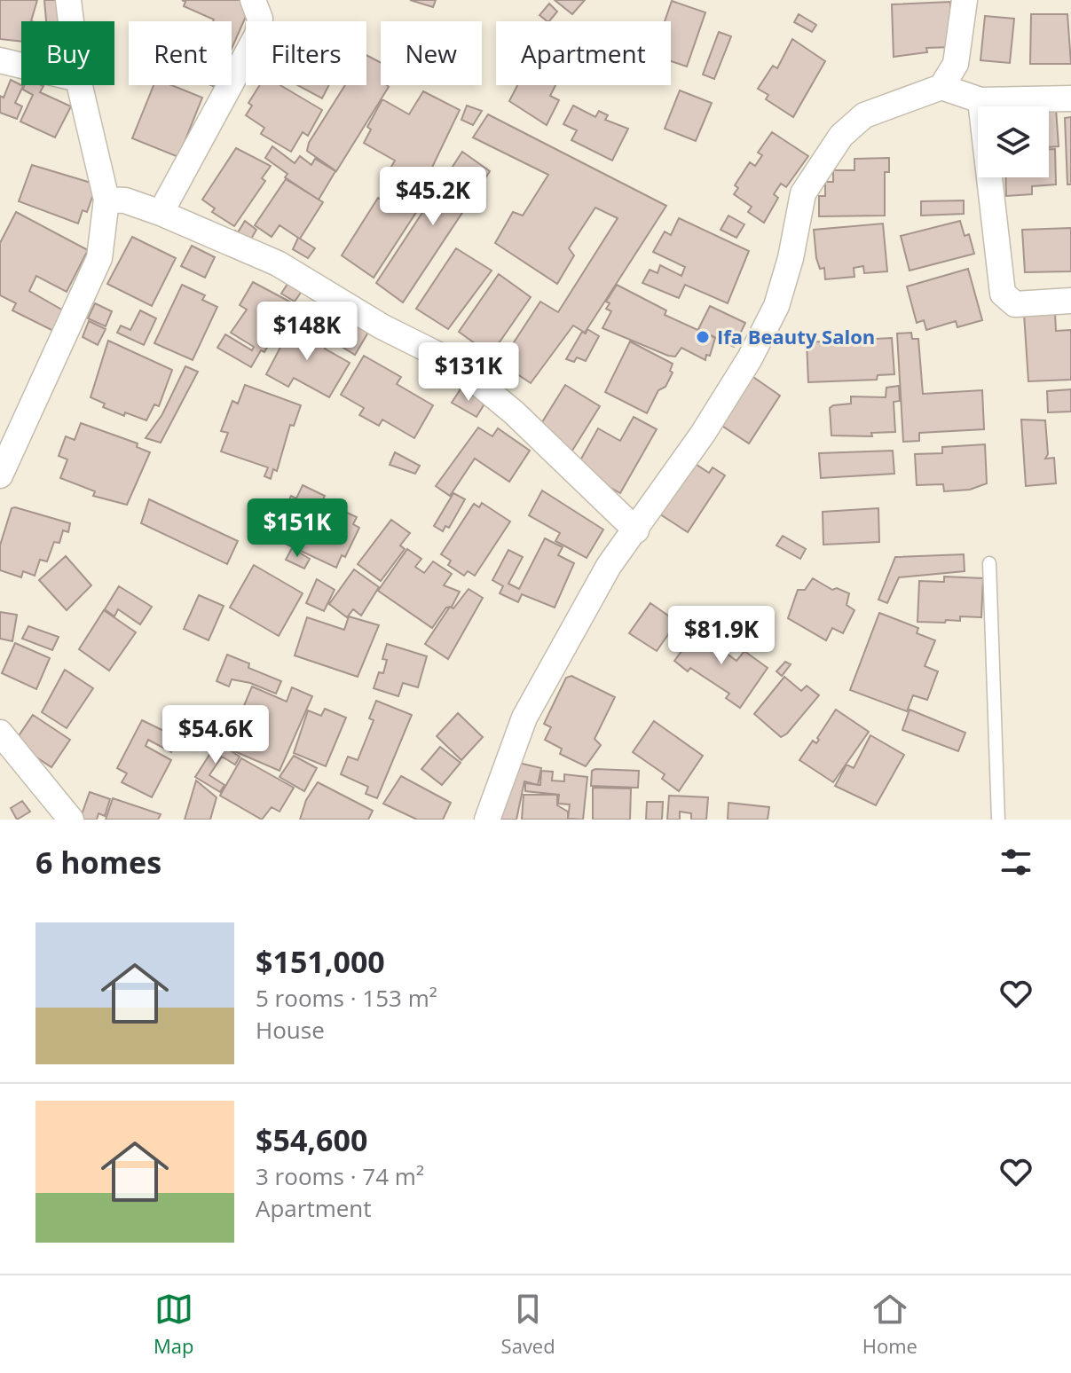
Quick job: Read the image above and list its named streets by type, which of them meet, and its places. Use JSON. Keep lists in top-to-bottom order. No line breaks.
{"places":["Ifa Beauty Salon"],"page":{"chip":["Buy","Rent","Filters","New","Apartment"],"price":["$45.2K","$148K","$131K","$151K","$81.9K","$54.6K"],"heading":"6 homes","list":[{"name":"$151,000","note":"5 rooms · 153 m² · House"},{"name":"$54,600","note":"3 rooms · 74 m² · Apartment"}],"tabs":["Map","Saved","Home"]}}
